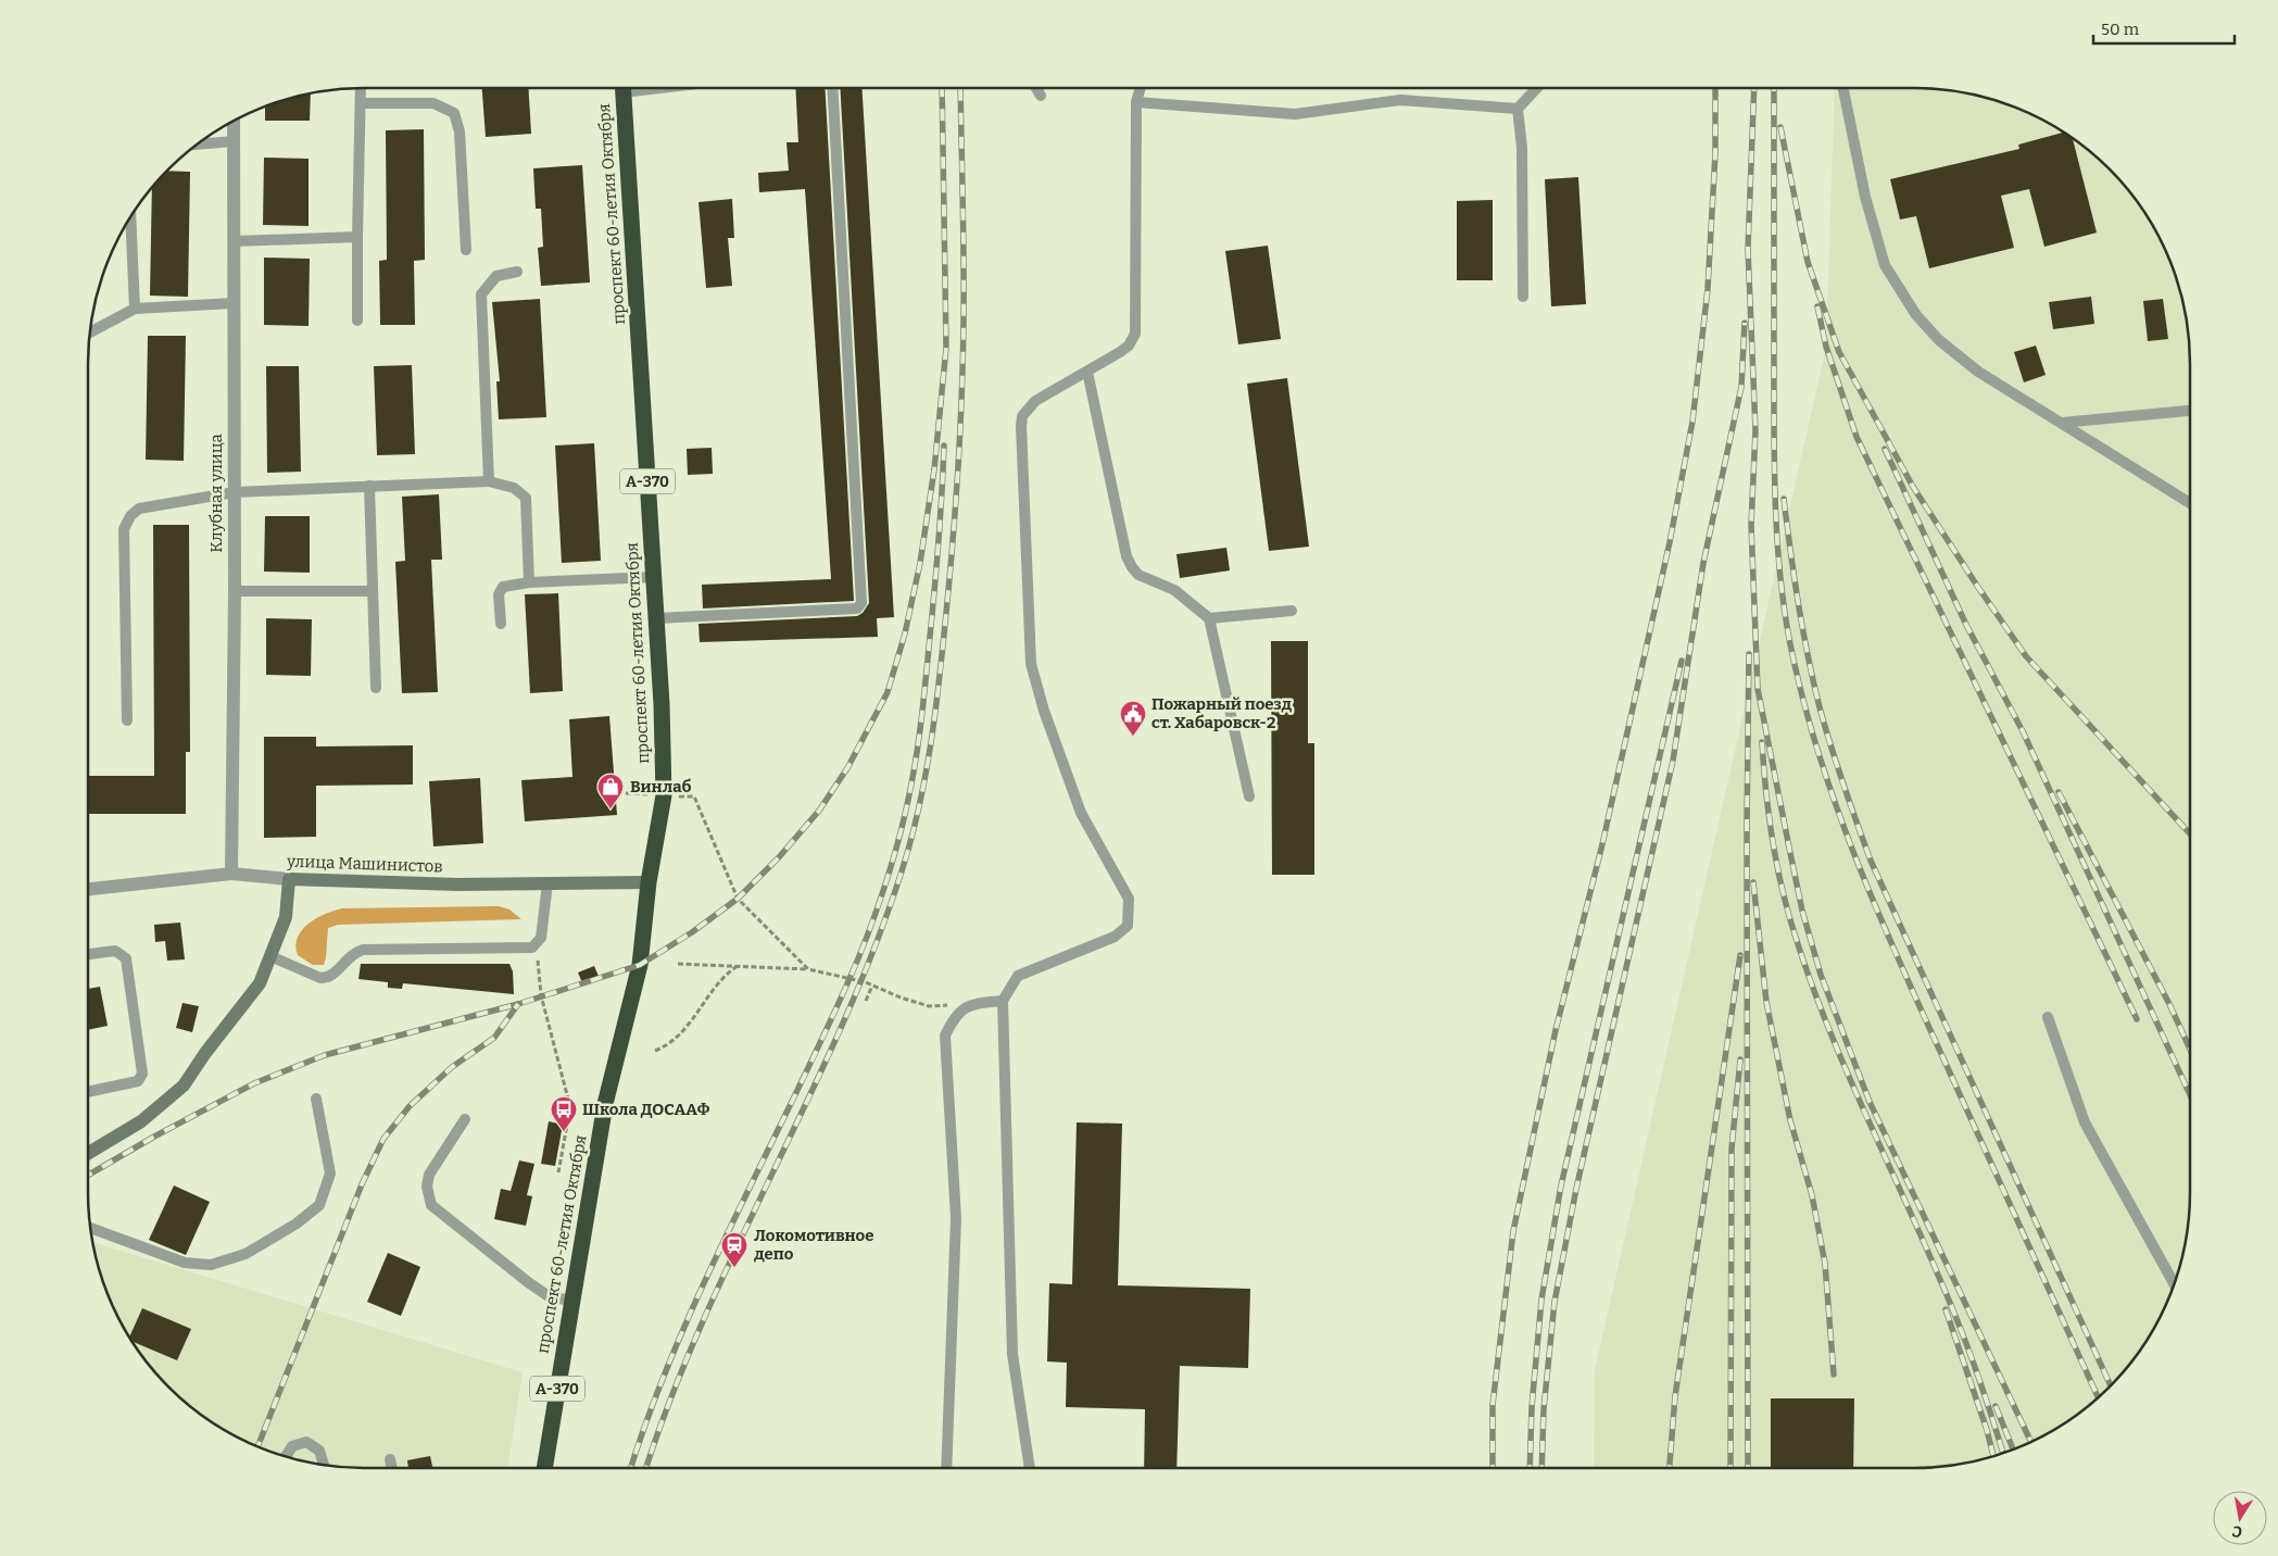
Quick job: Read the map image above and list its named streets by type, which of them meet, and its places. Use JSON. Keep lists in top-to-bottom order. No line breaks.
{"streets":{"highway":["проспект 60-летия Октября","А-370"],"street":["Клубная улица","улица Машинистов"]},"crossings":[["проспект 60-летия Октября","улица Машинистов"],["Клубная улица","улица Машинистов"]],"places":{"public building":["Пожарный поезд ст. Хабаровск-2"],"shop":["Винлаб"],"bus stop":["Школа ДОСААФ"],"station":["Локомотивное депо"]},"scale_bar":"50 m","north":"bottom"}
